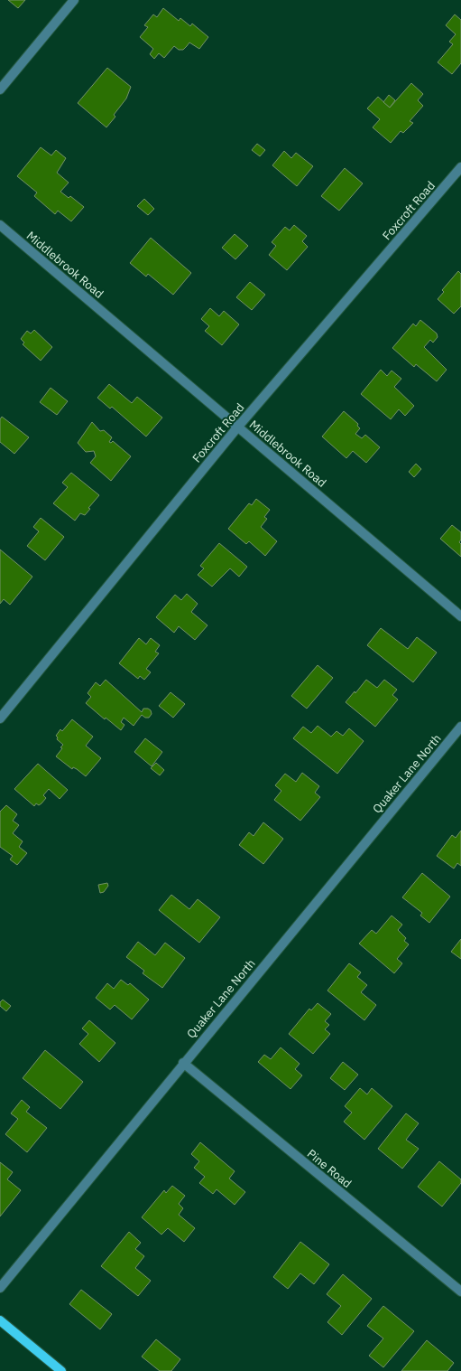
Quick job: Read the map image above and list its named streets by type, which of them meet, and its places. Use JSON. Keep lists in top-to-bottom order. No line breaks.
{"streets":{"street":["Foxcroft Road","Middlebrook Road","Quaker Lane North","Pine Road"]},"crossings":[["Foxcroft Road","Middlebrook Road"],["Quaker Lane North","Pine Road"]]}
